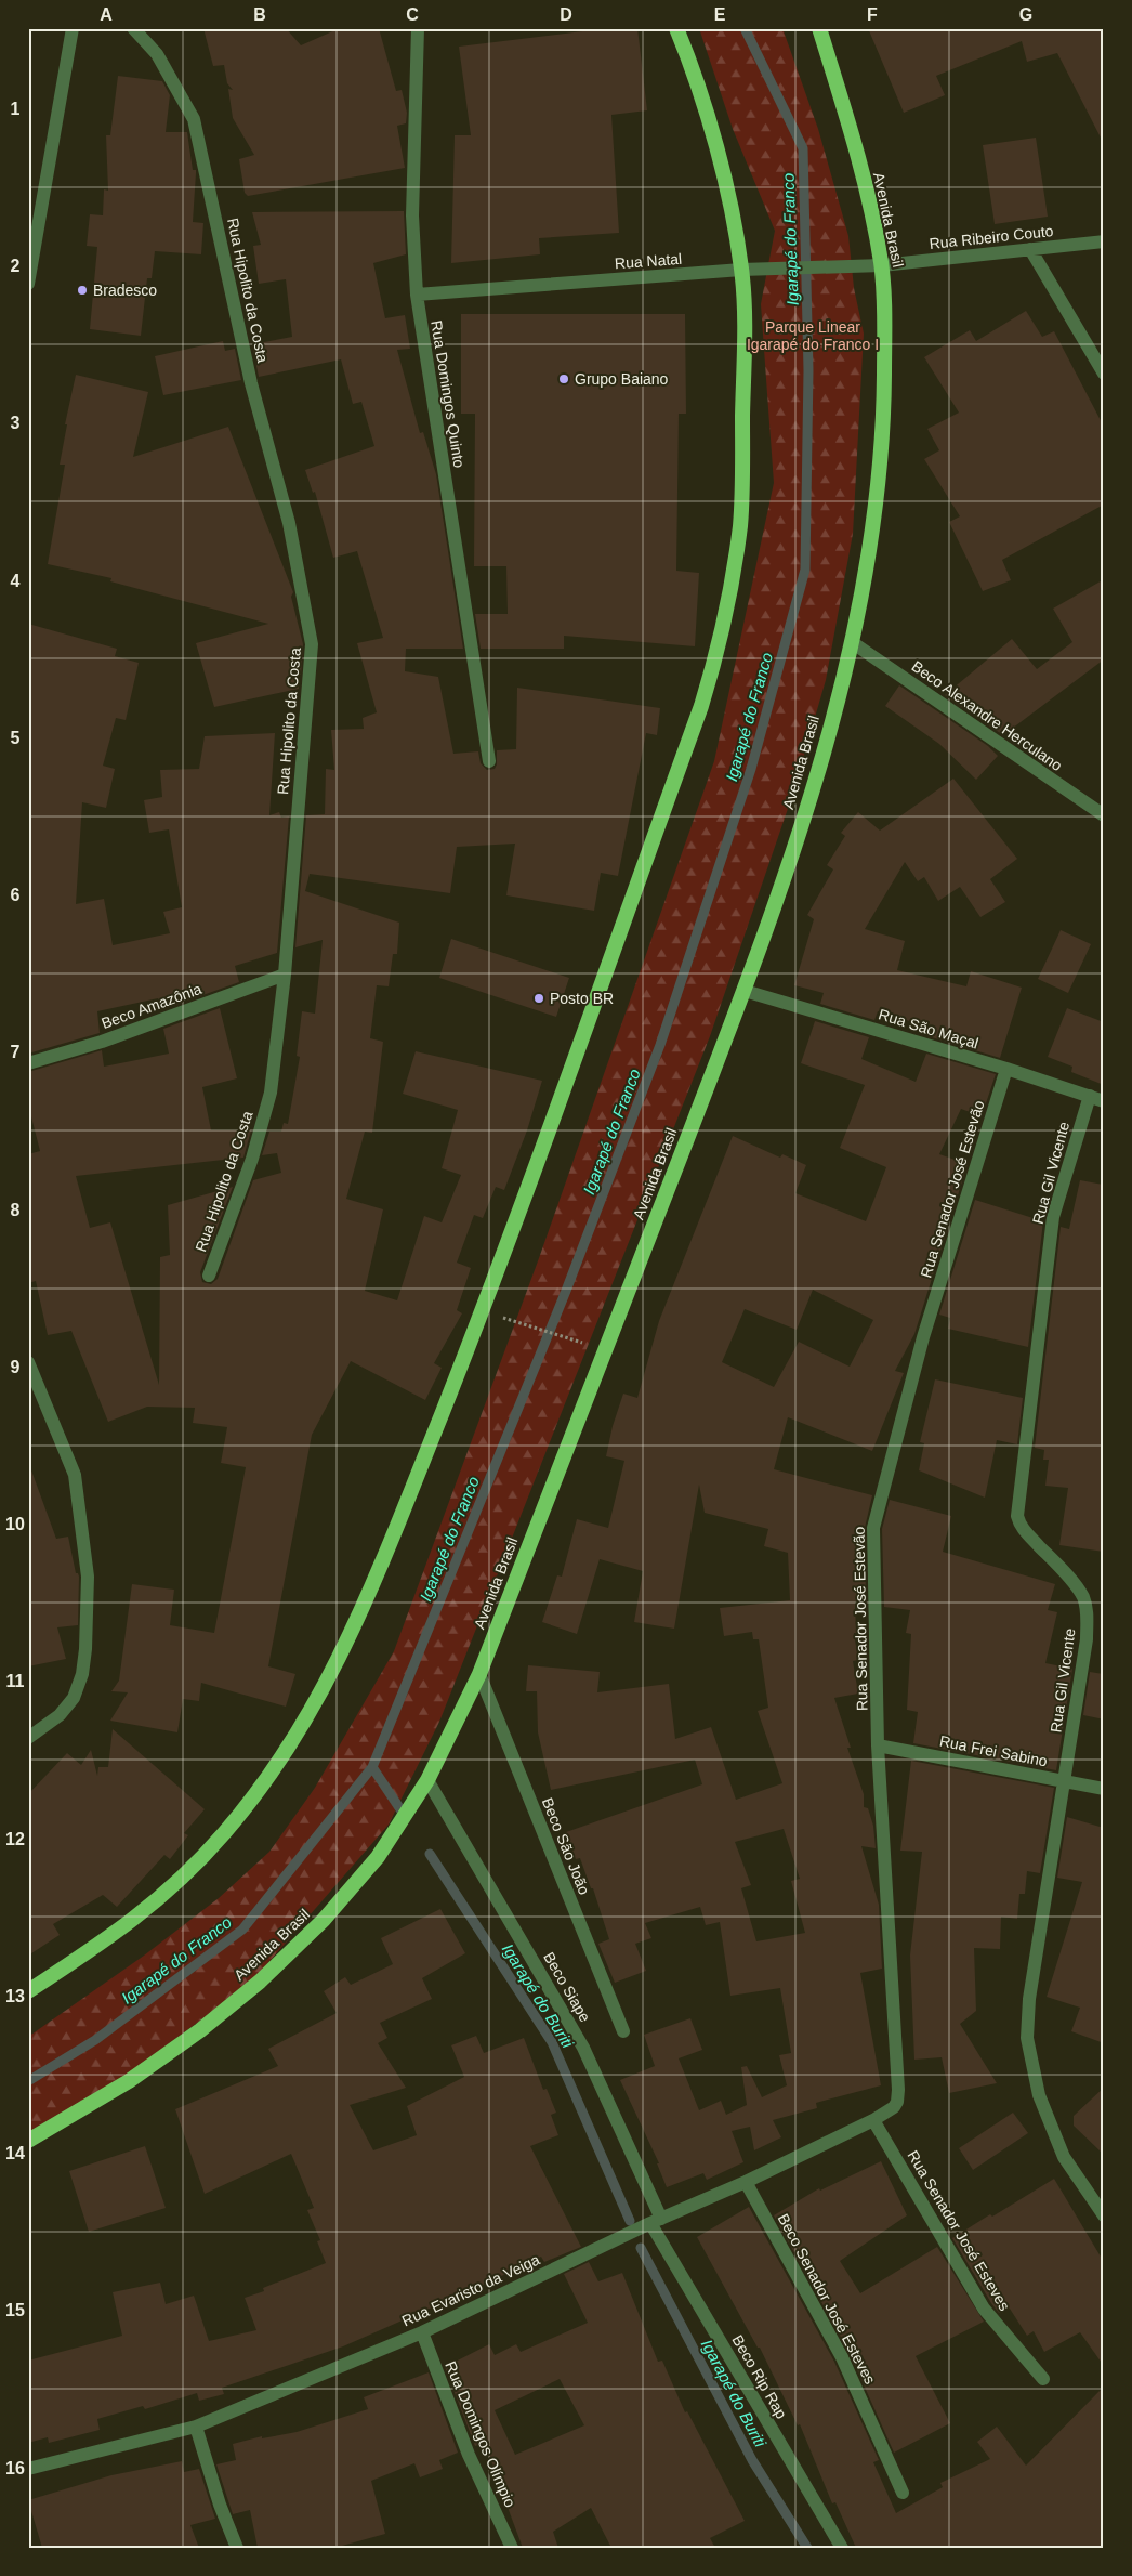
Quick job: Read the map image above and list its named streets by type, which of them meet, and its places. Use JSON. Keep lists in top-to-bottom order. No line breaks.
{"streets":{"highway":["Avenida Brasil"],"street":["Rua Ribeiro Couto","Rua Natal","Rua Hipolito da Costa","Rua Domingos Quinto","Beco Alexandre Herculano","Beco Amazônia","Rua São Maçal","Rua Gil Vicente","Rua Senador José Estevão","Rua Frei Sabino","Beco São João","Beco Siape","Rua Senador José Esteves","Rua Evaristo da Veiga","Beco Senador José Esteves","Beco Rip Rap","Rua Domingos Olímpio"]},"crossings":[["Avenida Brasil","Rua Ribeiro Couto"],["Avenida Brasil","Rua Natal"],["Avenida Brasil","Beco Alexandre Herculano"],["Avenida Brasil","Rua São Maçal"],["Avenida Brasil","Beco São João"],["Avenida Brasil","Beco Siape"],["Rua Ribeiro Couto","Rua Natal"],["Rua Natal","Rua Domingos Quinto"],["Rua Hipolito da Costa","Beco Amazônia"],["Rua São Maçal","Rua Gil Vicente"],["Rua São Maçal","Rua Senador José Estevão"],["Rua Gil Vicente","Rua Frei Sabino"],["Rua Senador José Estevão","Rua Frei Sabino"],["Rua Senador José Estevão","Rua Evaristo da Veiga"],["Beco Siape","Rua Evaristo da Veiga"],["Beco Siape","Beco Rip Rap"],["Rua Senador José Esteves","Rua Evaristo da Veiga"],["Rua Evaristo da Veiga","Beco Senador José Esteves"],["Rua Evaristo da Veiga","Beco Rip Rap"],["Rua Evaristo da Veiga","Rua Domingos Olímpio"]],"water":["Igarapé do Franco","Igarapé do Buriti"],"parks":["Parque Linear Igarapé do Franco I"],"places":["Bradesco","Grupo Baiano","Posto BR"],"grid":{"columns":["A","B","C","D","E","F","G"],"rows":["1","2","3","4","5","6","7","8","9","10","11","12","13","14","15","16"]}}
